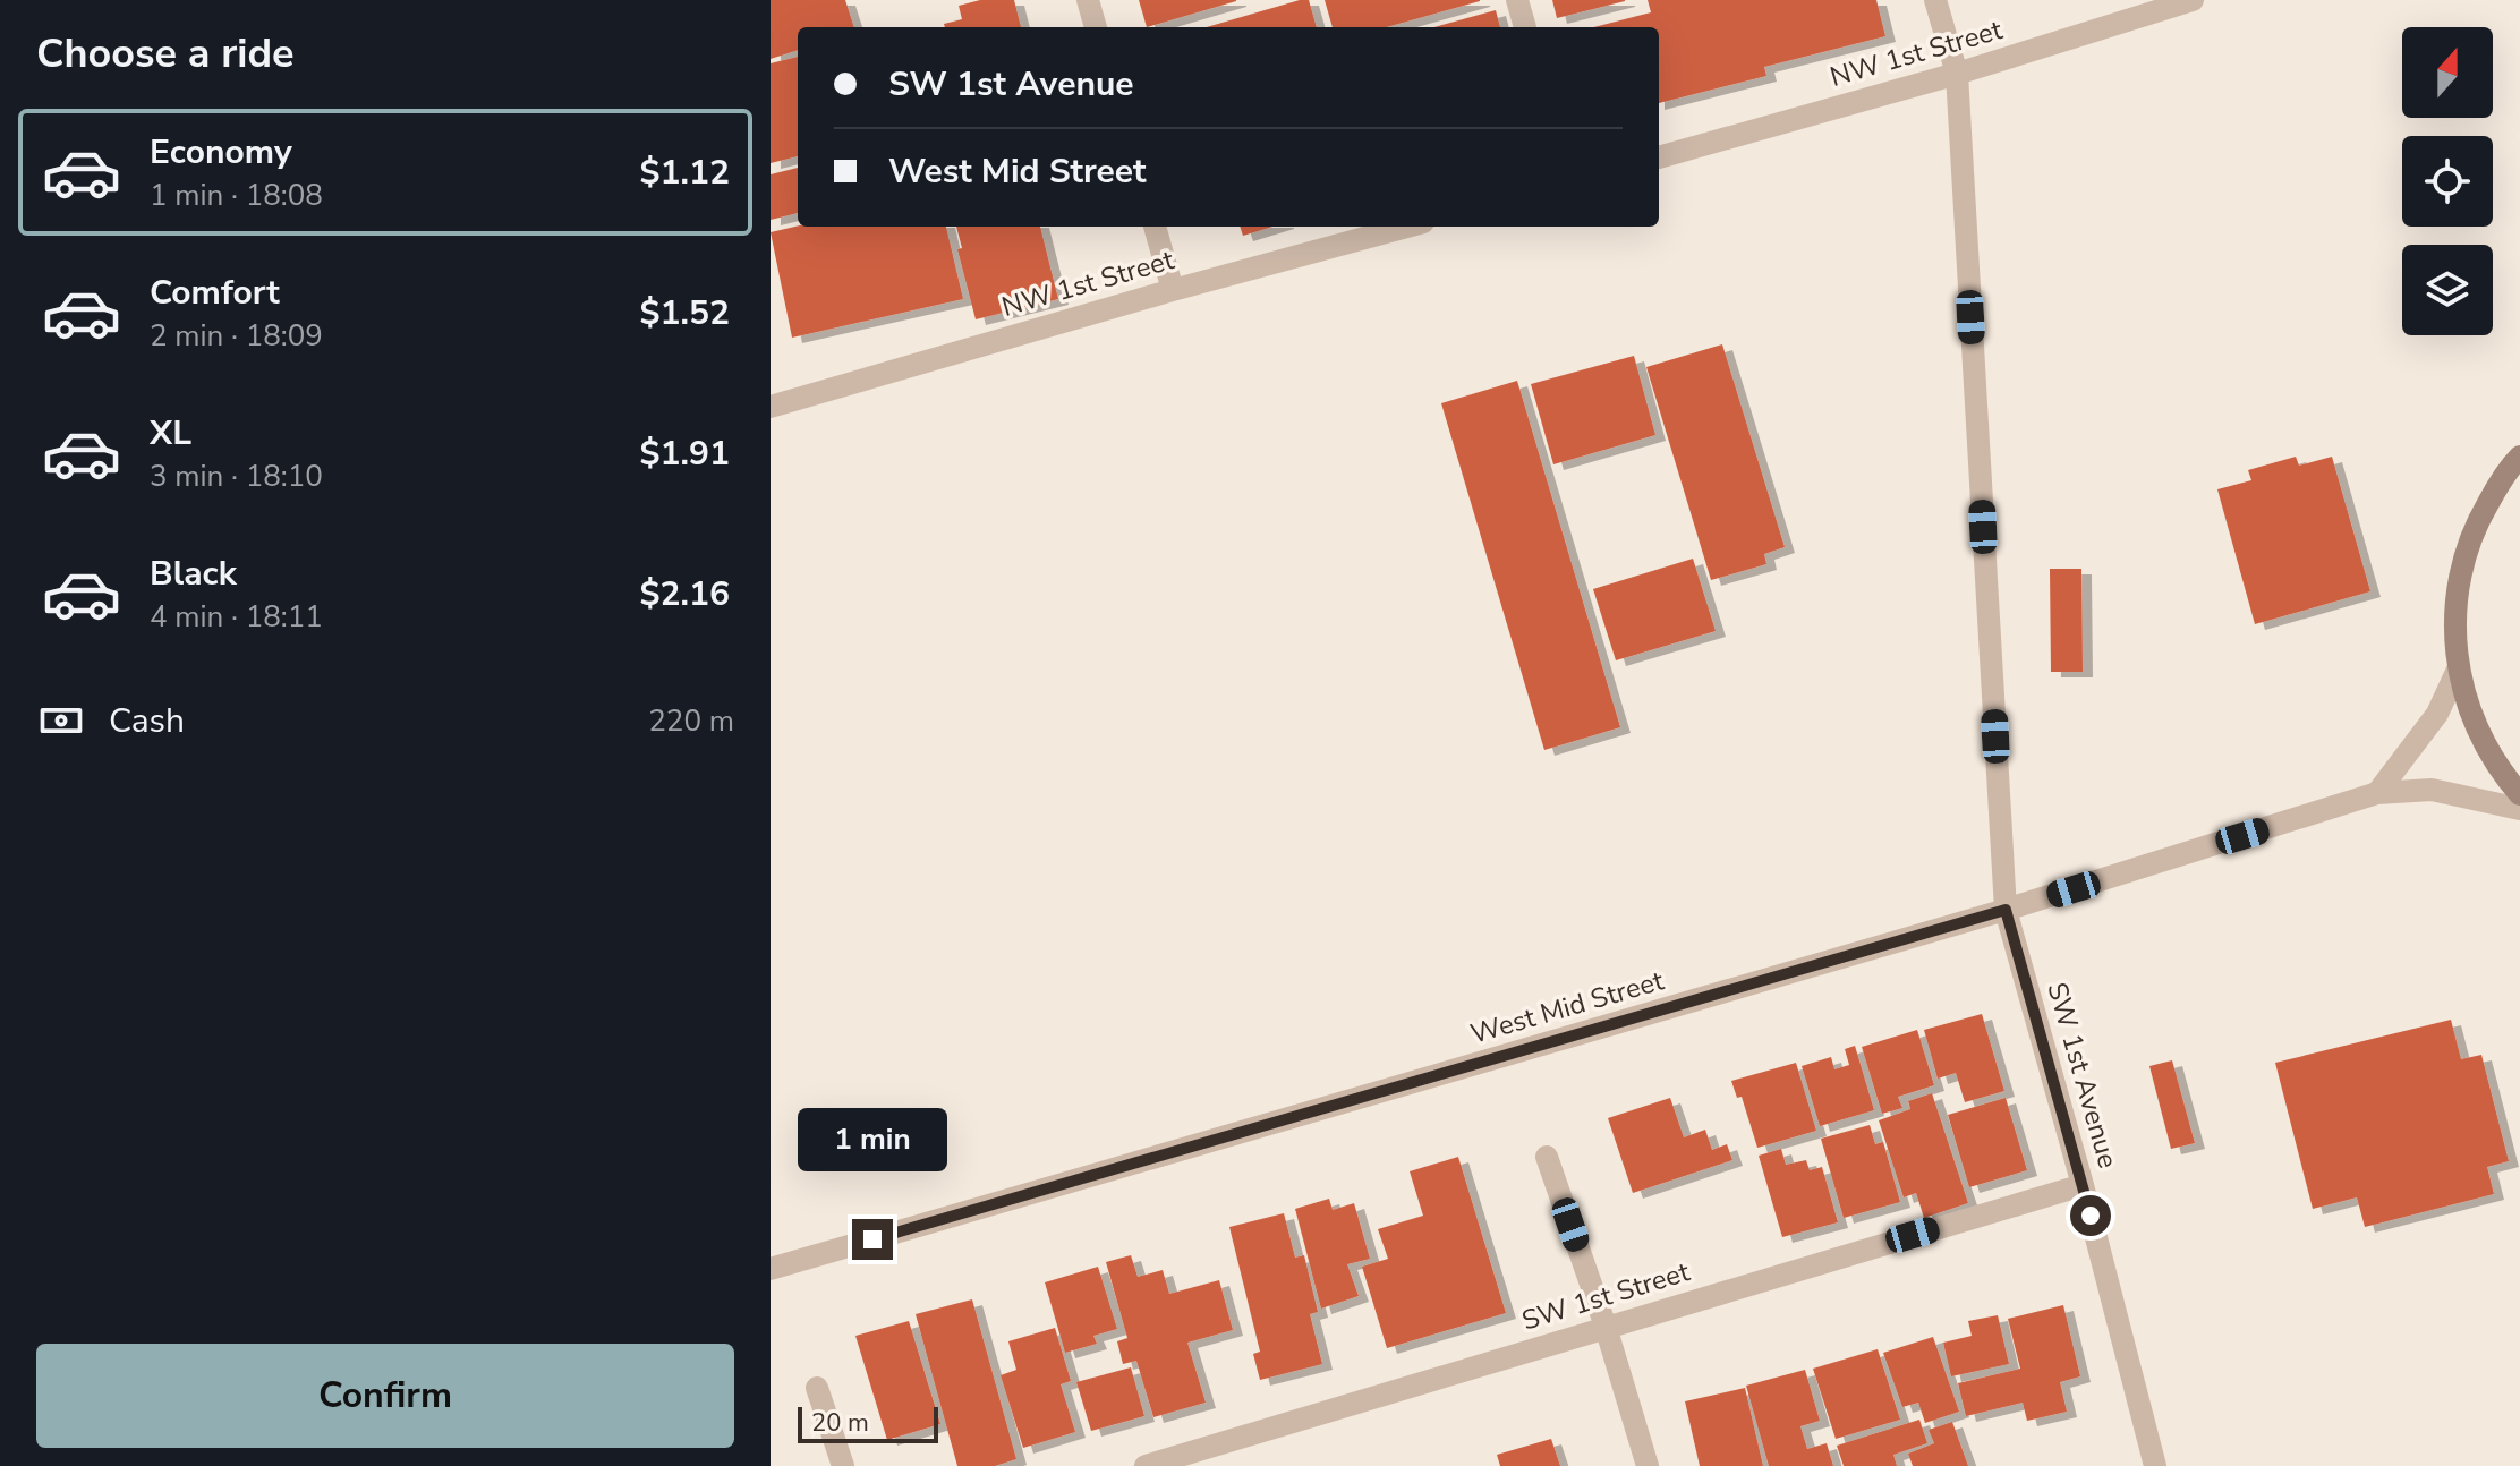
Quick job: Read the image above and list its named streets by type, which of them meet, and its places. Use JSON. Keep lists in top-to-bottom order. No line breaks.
{"streets":{"street":["NW 1st Street","West Mid Street","SW 1st Avenue","SW 1st Street"]},"crossings":[["NW 1st Street","SW 1st Avenue"],["West Mid Street","SW 1st Avenue"],["SW 1st Avenue","SW 1st Street"]],"scale_bar":"20 m","north":"top","page":{"heading":"Choose a ride","banner":["SW 1st Avenue","West Mid Street"],"list":[{"name":"Economy","note":"1 min · 18:08","value":"$1.12"},{"name":"Comfort","note":"2 min · 18:09","value":"$1.52"},{"name":"XL","note":"3 min · 18:10","value":"$1.91"},{"name":"Black","note":"4 min · 18:11","value":"$2.16"}],"pay":["Cash","220 m"],"bubble":"1 min","buttons":"Confirm","scale":"20 m"}}
